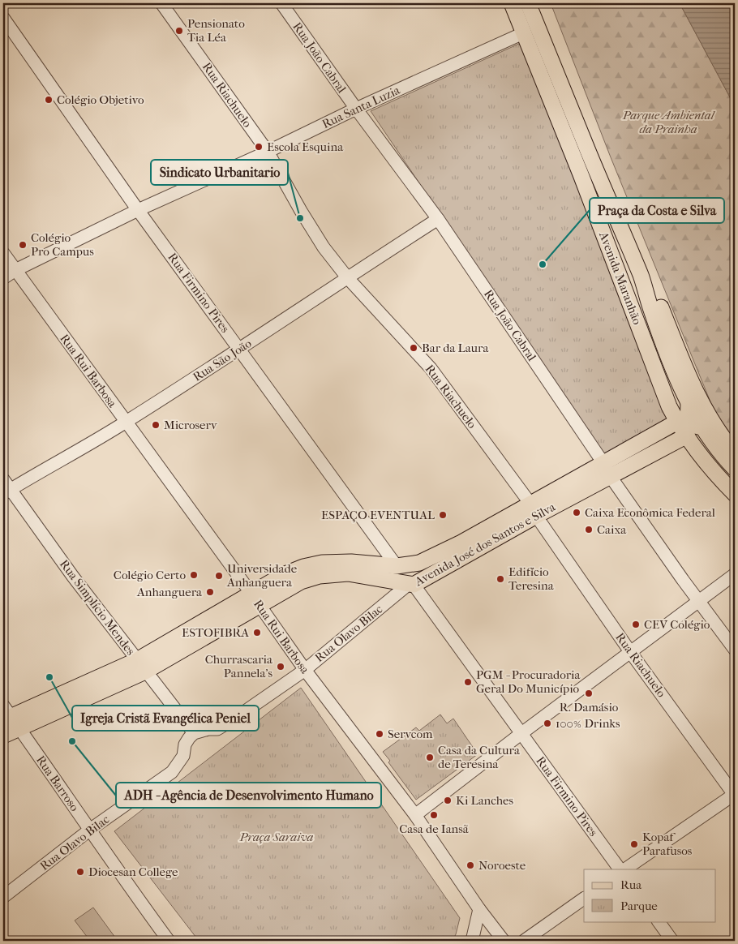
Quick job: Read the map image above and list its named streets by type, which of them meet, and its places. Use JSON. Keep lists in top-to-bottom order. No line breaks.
{"streets":{"main road":["Avenida Maranhão","Avenida José dos Santos e Silva"],"street":["Rua João Cabral","Rua Riachuelo","Rua Santa Luzia","Rua Firmino Pires","Rua São João","Rua Rui Barbosa","Rua Simplício Mendes","Rua Olavo Bilac","Rua Barroso"]},"crossings":[["Rua João Cabral","Rua Santa Luzia"],["Rua João Cabral","Rua São João"],["Rua João Cabral","Avenida José dos Santos e Silva"],["Rua Riachuelo","Rua Santa Luzia"],["Rua Riachuelo","Rua São João"],["Rua Riachuelo","Avenida José dos Santos e Silva"],["Rua Santa Luzia","Avenida Maranhão"],["Rua Santa Luzia","Rua Firmino Pires"],["Rua Santa Luzia","Rua Rui Barbosa"],["Avenida Maranhão","Avenida José dos Santos e Silva"],["Rua Firmino Pires","Rua São João"],["Rua Firmino Pires","Avenida José dos Santos e Silva"],["Rua Firmino Pires","Rua Olavo Bilac"],["Rua São João","Rua Rui Barbosa"],["Rua São João","Rua Simplício Mendes"],["Rua Rui Barbosa","Avenida José dos Santos e Silva"],["Rua Rui Barbosa","Rua Olavo Bilac"],["Avenida José dos Santos e Silva","Rua Simplício Mendes"],["Avenida José dos Santos e Silva","Rua Olavo Bilac"],["Avenida José dos Santos e Silva","Rua Barroso"],["Rua Simplício Mendes","Rua Olavo Bilac"],["Rua Olavo Bilac","Rua Barroso"]],"parks":["Parque Ambiental da Prainha","Praça Saraiva"],"places":["Pensionato Tia Léa","Colégio Objetivo","Escola Esquina","Sindicato Urbanitario","Colégio Pro Campus","Praça da Costa e Silva","Bar da Laura","Microserv","Caixa Econômica Federal","ESPAÇO EVENTUAL","Caixa","Colégio Certo","Universidade Anhanguera","Edifício Teresina","Anhanguera","CEV Colégio","ESTOFIBRA","Churrascaria Pannela's","Igreja Cristã Evangélica Peniel","PGM - Procuradoria Geral Do Município","R. Damásio","100% Drinks","Servcom","ADH - Agência de Desenvolvimento Humano","Casa da Cultura de Teresina","Ki Lanches","Casa de Iansã","Kopaf Parafusos","Noroeste","Diocesan College"],"legend":["Rua","Parque"]}
